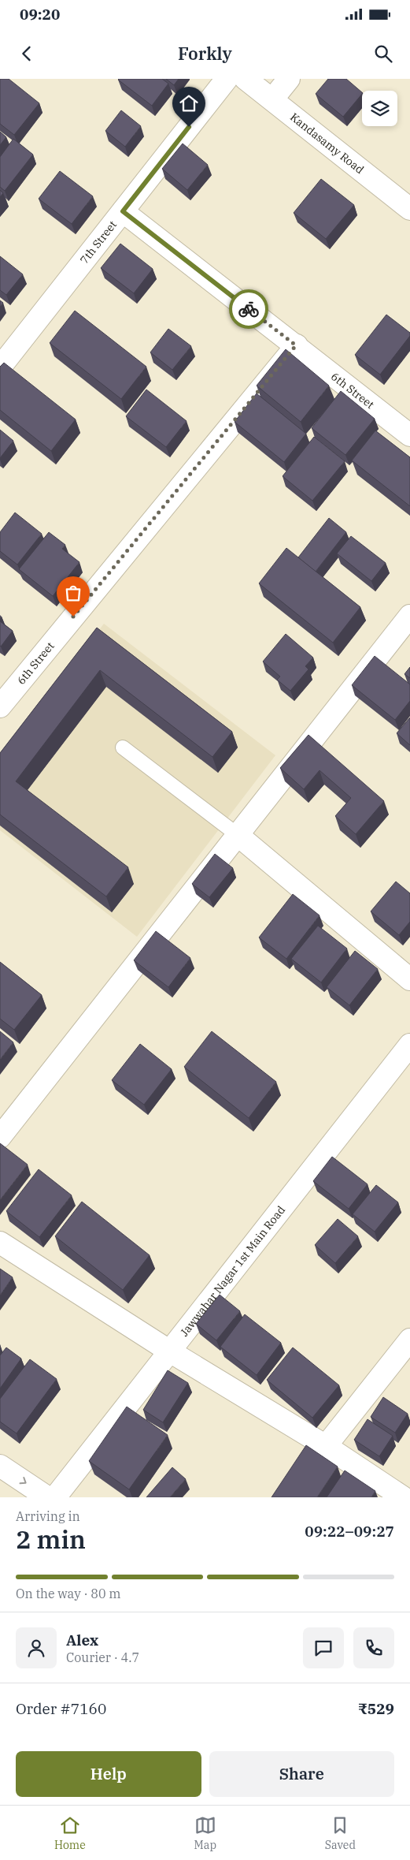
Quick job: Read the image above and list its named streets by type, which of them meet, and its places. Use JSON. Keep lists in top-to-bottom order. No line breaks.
{"streets":{"street":["Kandasamy Road","7th Street","6th Street","Jawwahar Nagar 1st Main Road"]},"crossings":[["7th Street","6th Street"]],"page":{"status":"09:20","header":"Forkly","heading":["2 min","Arriving in","09:22–09:27"],"panel":["Alex","Courier · 4.7","Order #7160","₹529"],"bar":"On the way · 80 m","buttons":["Help","Share"],"tabs":["Home","Map","Saved"]}}
